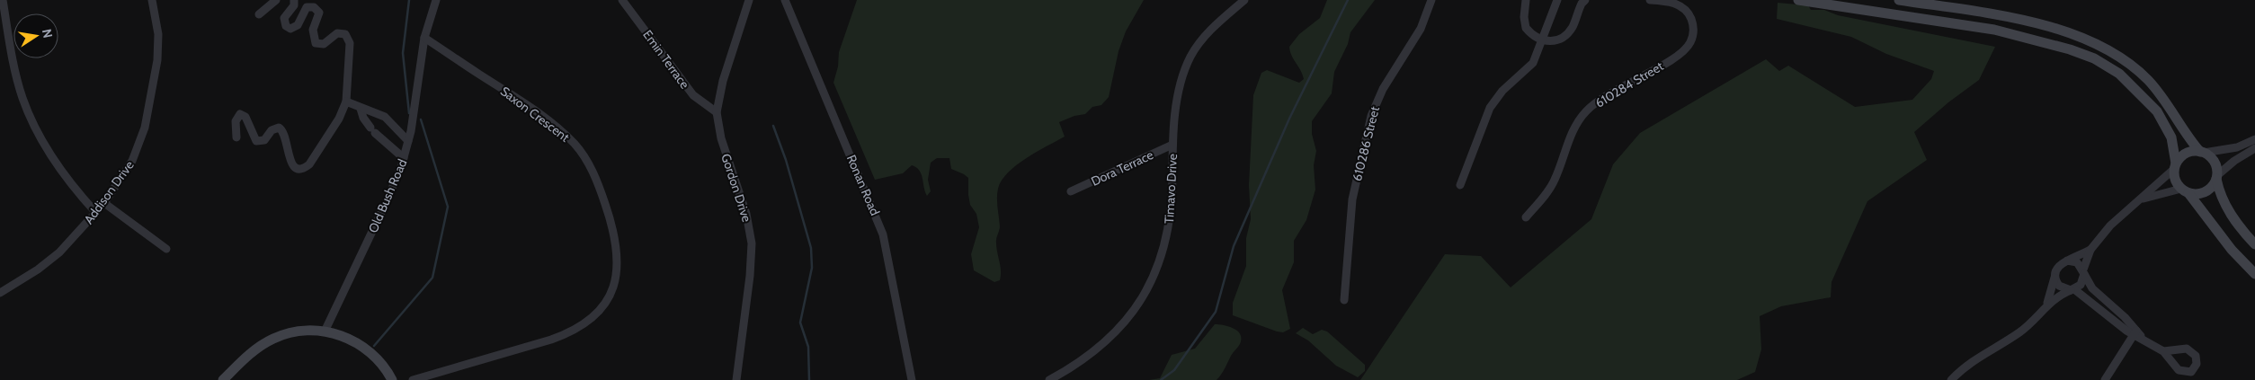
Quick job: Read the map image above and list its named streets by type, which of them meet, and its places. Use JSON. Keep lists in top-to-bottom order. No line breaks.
{"streets":{"street":["Emin Terrace","610284 Street","Saxon Crescent","610286 Street","Dora Terrace","Ronan Road","Gordon Drive","Timavo Drive","Addison Drive","Old Bush Road"]},"crossings":[["Emin Terrace","Gordon Drive"],["Saxon Crescent","Old Bush Road"],["Dora Terrace","Timavo Drive"]],"north":"right"}
